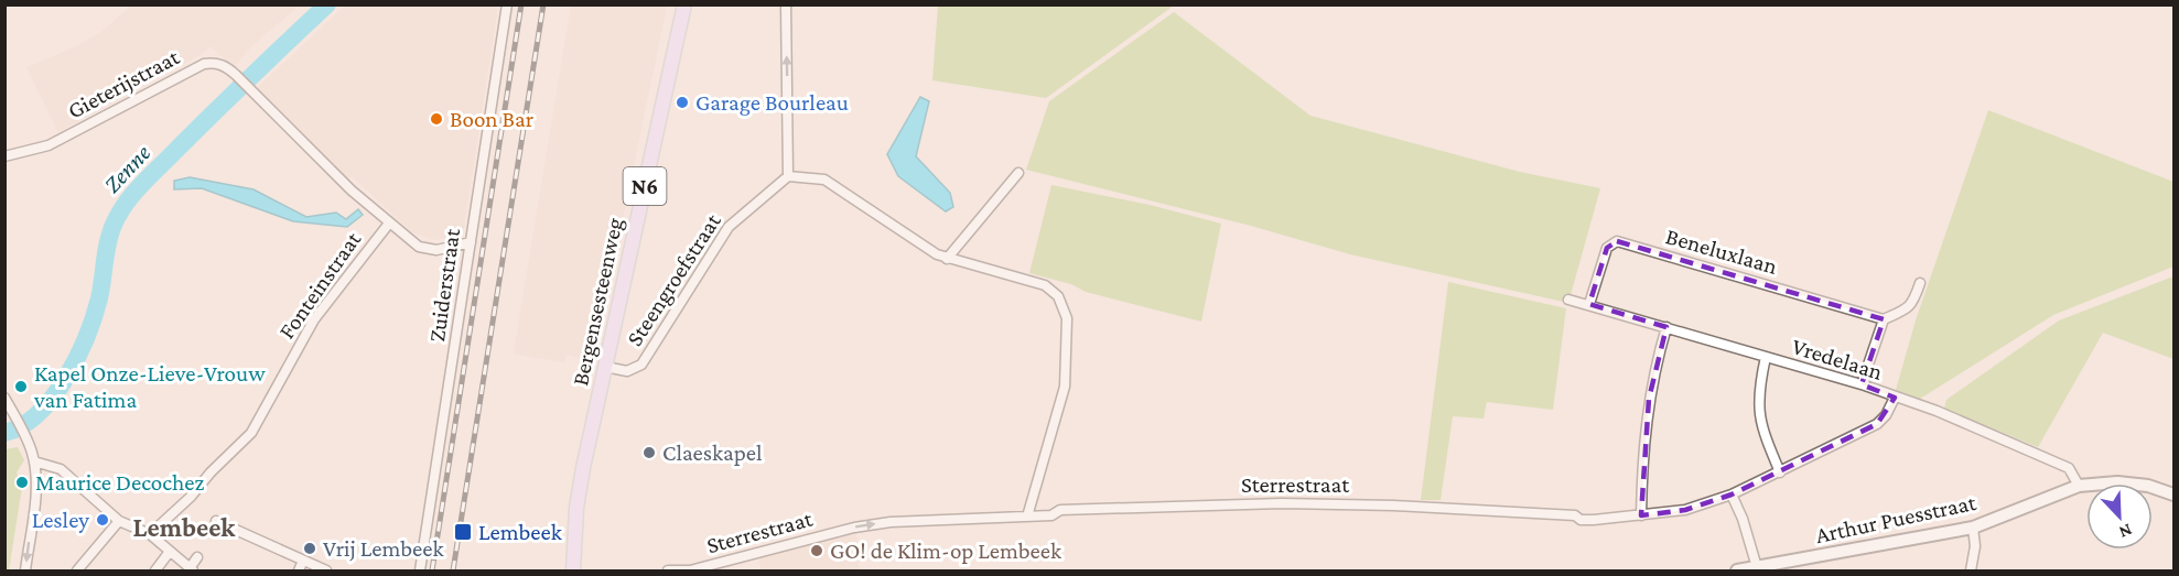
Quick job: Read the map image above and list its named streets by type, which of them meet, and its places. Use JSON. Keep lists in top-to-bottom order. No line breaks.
{"streets":{"main road":["N6","Bergensesteenweg"],"street":["Gieterijstraat","Beneluxlaan","Steengroefstraat","Fonteinstraat","Zuiderstraat","Vredelaan","Sterrestraat","Arthur Puesstraat"]},"crossings":[["Gieterijstraat","Fonteinstraat"],["Beneluxlaan","Vredelaan"],["Steengroefstraat","Bergensesteenweg"],["Fonteinstraat","Zuiderstraat"],["Vredelaan","Sterrestraat"],["Vredelaan","Arthur Puesstraat"]],"districts":["Lembeek"],"water":["Zenne"],"places":{"other":["Garage Bourleau","Boon Bar","Kapel Onze-Lieve-Vrouw van Fatima","Claeskapel","Maurice Decochez","Lesley","Vrij Lembeek","GO! de Klim-op Lembeek"],"transit":["Lembeek"]},"north":"bottom right"}
